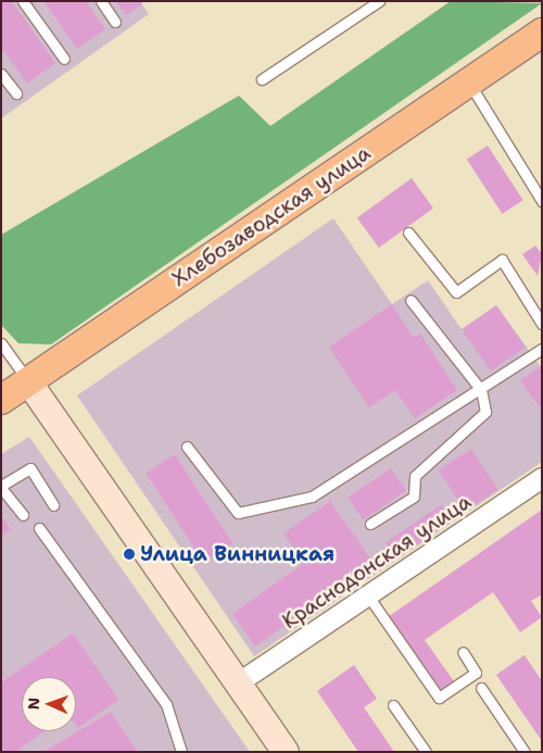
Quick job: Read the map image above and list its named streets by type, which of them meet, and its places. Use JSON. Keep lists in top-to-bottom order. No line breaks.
{"streets":{"main road":["Хлебозаводская улица"],"street":["Краснодонская улица"]},"places":["Улица Винницкая"],"north":"left"}
